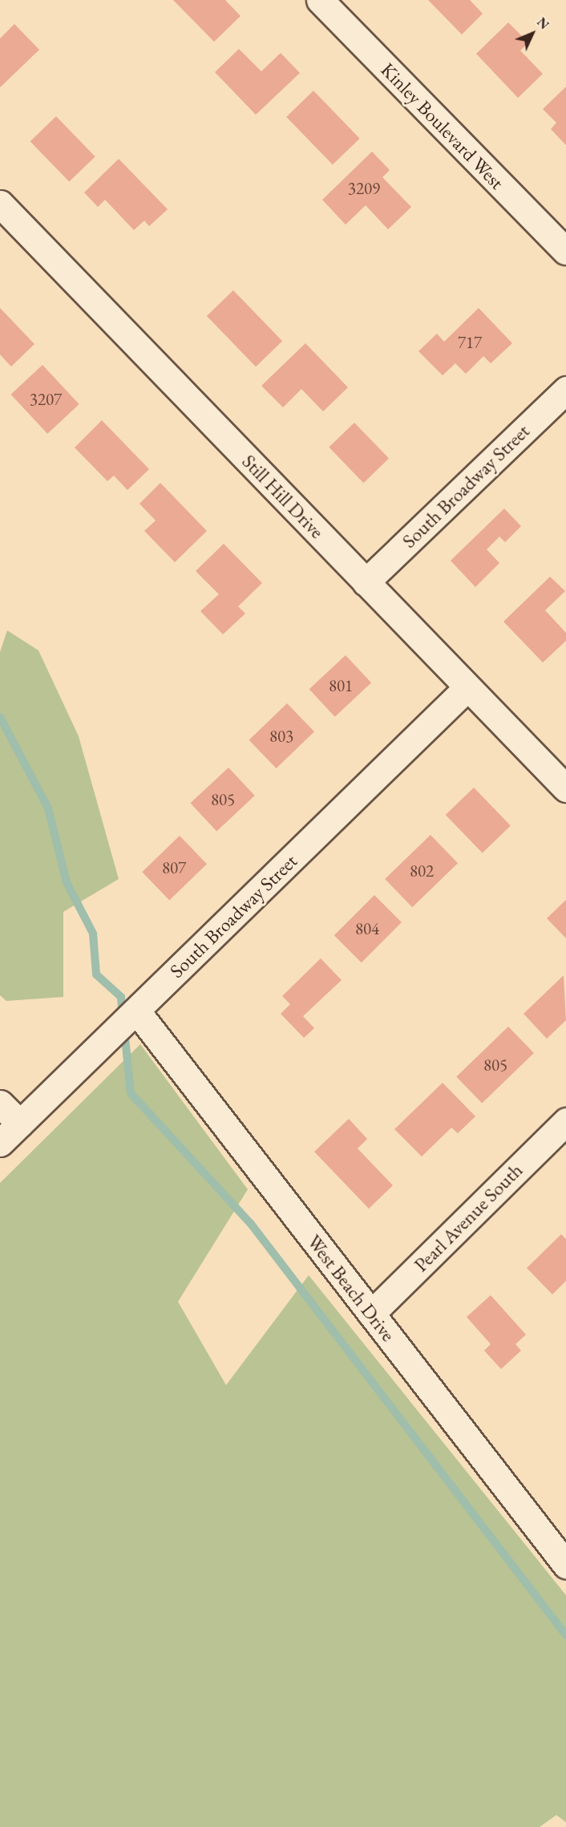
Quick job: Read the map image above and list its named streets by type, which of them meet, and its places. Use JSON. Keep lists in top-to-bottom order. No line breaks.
{"streets":{"street":["Kinley Boulevard West","South Broadway Street","Still Hill Drive","Pearl Avenue South","West Beach Drive"]},"crossings":[["South Broadway Street","Still Hill Drive"],["South Broadway Street","West Beach Drive"],["Pearl Avenue South","West Beach Drive"]],"house_numbers":["3209","717","3207","801","803","805","807","802","804","805"],"north":"top right"}
